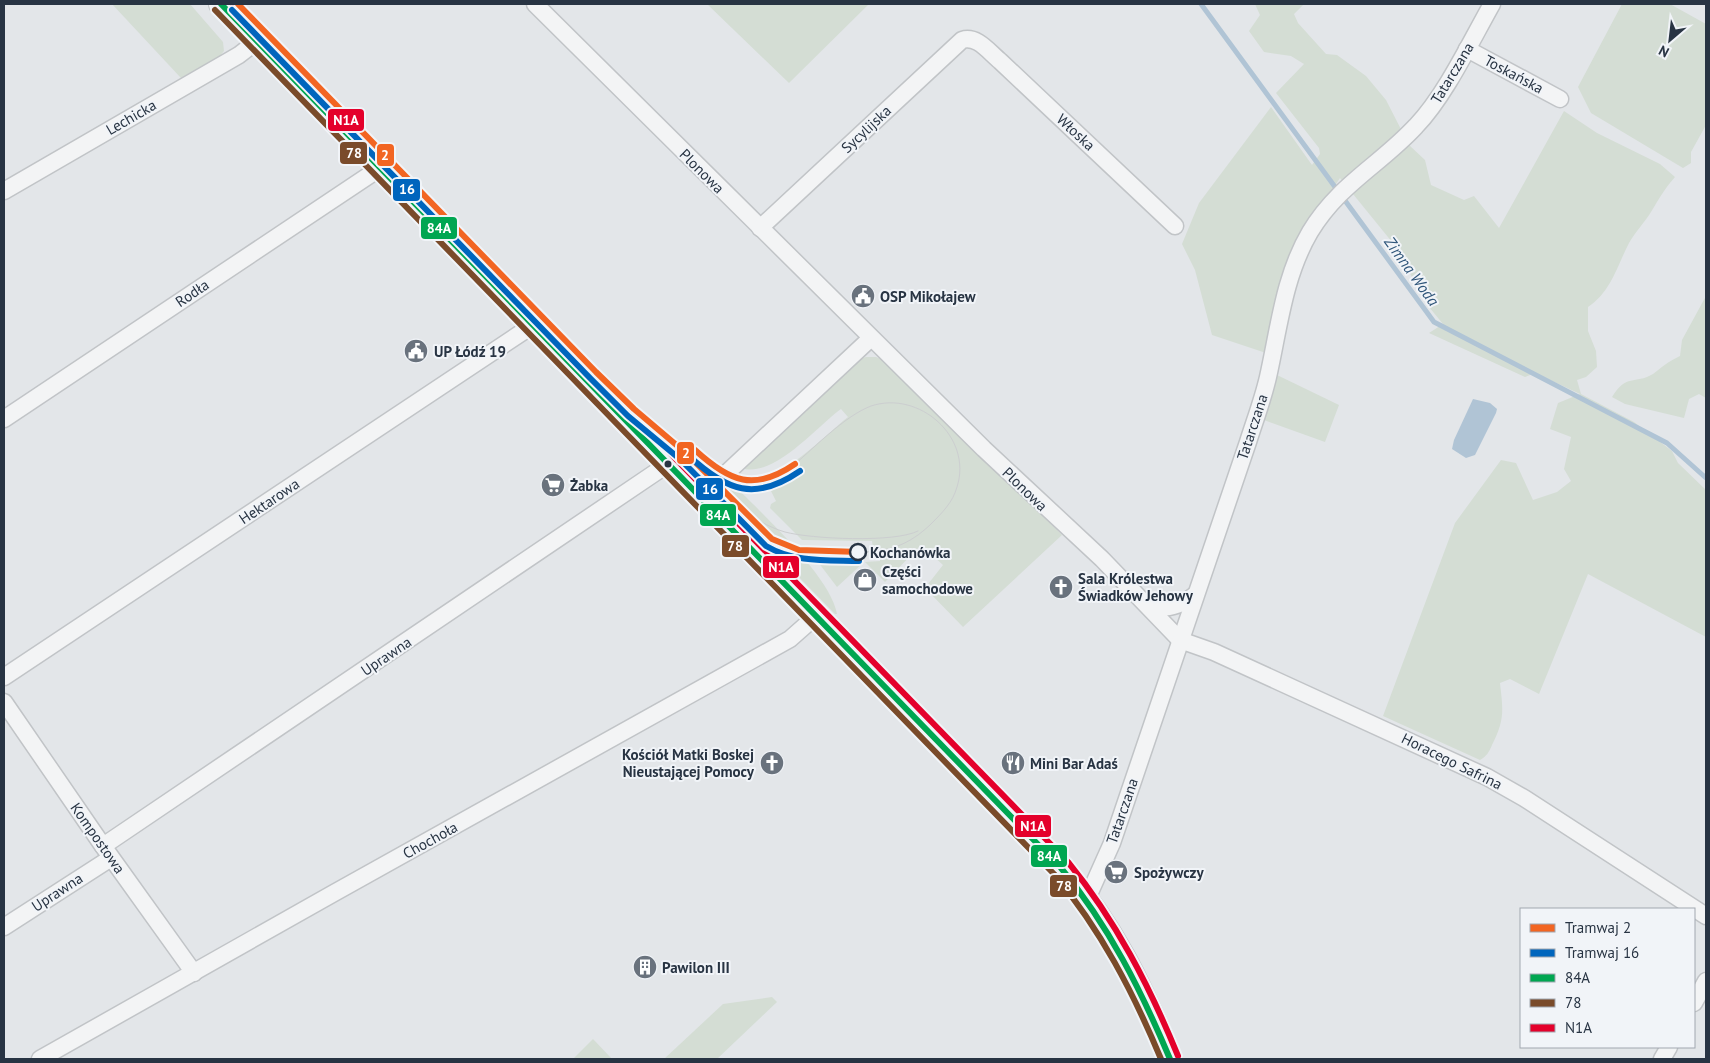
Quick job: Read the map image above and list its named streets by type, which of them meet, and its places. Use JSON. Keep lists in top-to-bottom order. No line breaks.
{"streets":{"street":["Tatarczana","Toskańska","Lechicka","Sycylijska","Włoska","Plonowa","Rodła","Hektarowa","Uprawna","Horacego Safrina","Kompostowa","Chochoła"]},"crossings":[["Tatarczana","Toskańska"],["Tatarczana","Plonowa"],["Tatarczana","Horacego Safrina"],["Sycylijska","Włoska"],["Sycylijska","Plonowa"],["Plonowa","Horacego Safrina"],["Uprawna","Kompostowa"],["Kompostowa","Chochoła"]],"water":["Zimna Woda"],"places":{"public building":["OSP Mikołajew","UP Łódź 19"],"supermarket":["Żabka","Spożywczy"],"other":["Kochanówka"],"shop":["Części samochodowe"],"church":["Sala Królestwa Świadków Jehowy","Kościół Matki Boskej Nieustającej Pomocy"],"restaurant":["Mini Bar Adaś"],"building":["Pawilon III"]},"lines":["tram line 2","transit line 84A","transit line N1A","tram line 16","transit line 78"],"legend":["Tramwaj 2","Tramwaj 16","84A","78","N1A"],"north":"bottom left"}
